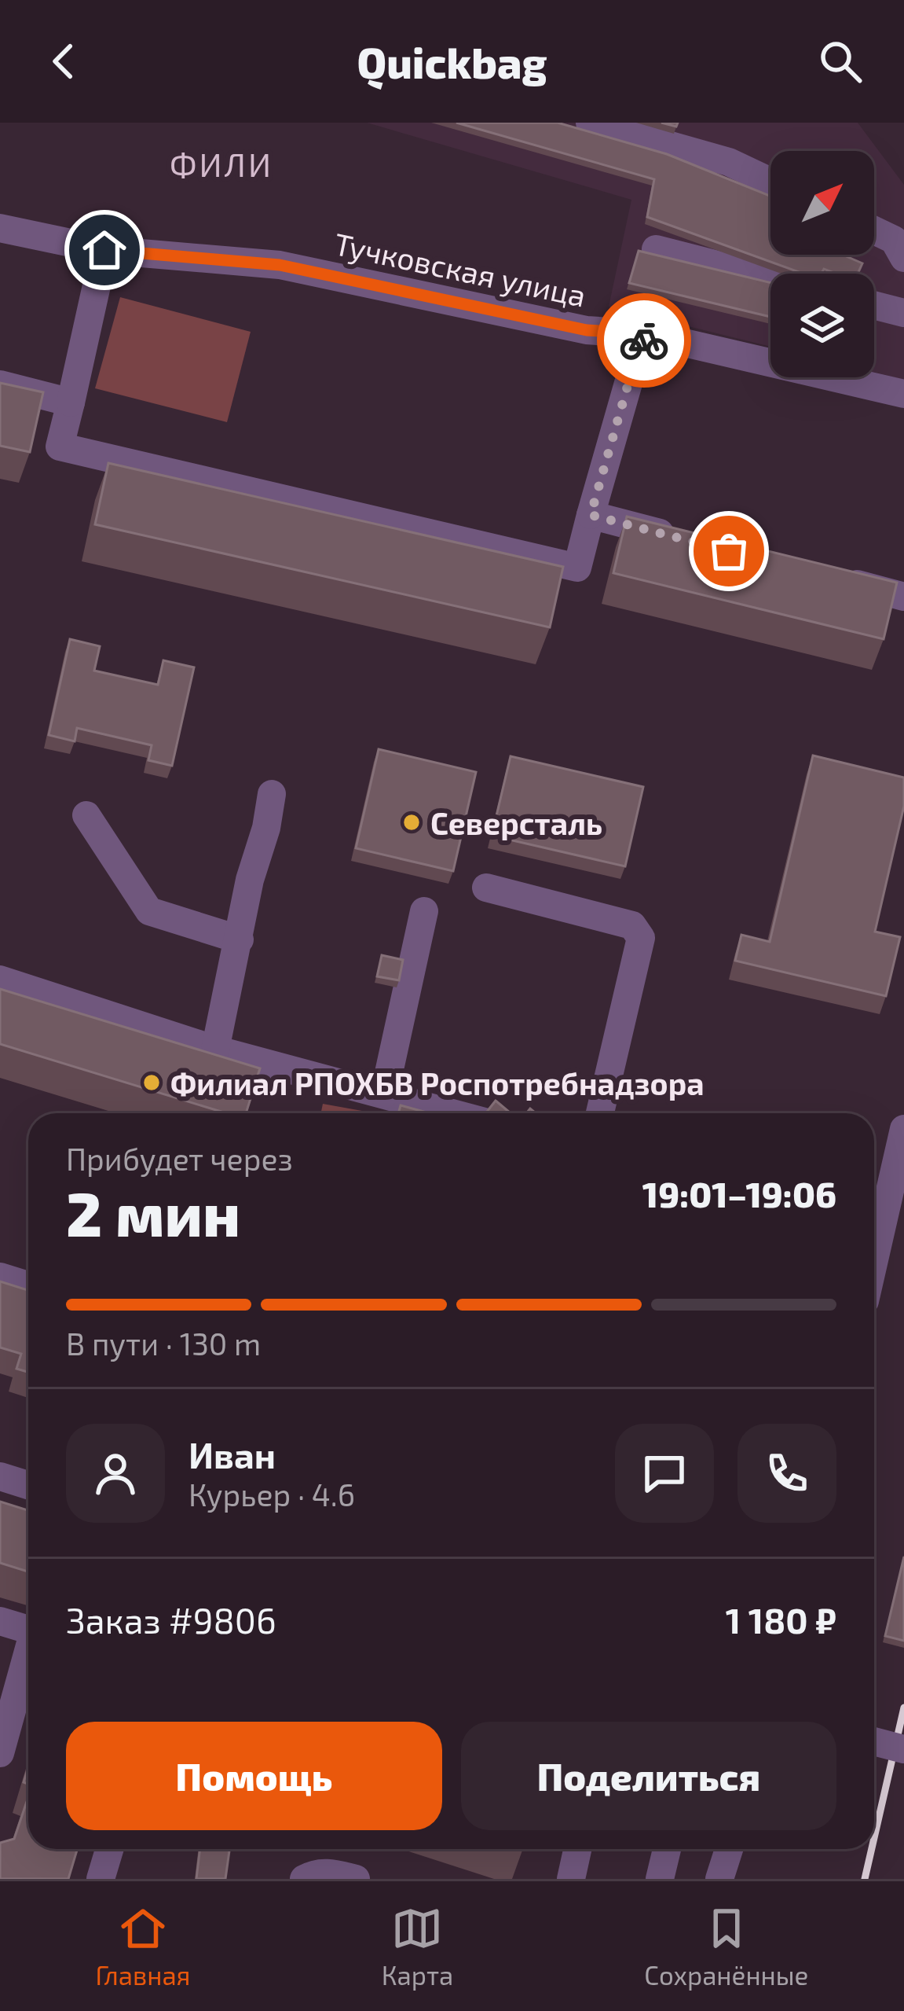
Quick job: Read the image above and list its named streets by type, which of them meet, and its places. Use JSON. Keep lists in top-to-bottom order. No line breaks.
{"streets":{"street":["Тучковская улица"]},"districts":["ФИЛИ"],"places":["Северсталь","Филиал РПОХБВ Роспотребнадзора"],"north":"top right","page":{"header":"Quickbag","heading":["2 мин","Прибудет через","19:01–19:06"],"panel":["Иван","Курьер · 4.6","Заказ #9806","1 180 ₽"],"bar":"В пути · 130 m","buttons":["Помощь","Поделиться"],"tabs":["Главная","Карта","Сохранённые"]}}
